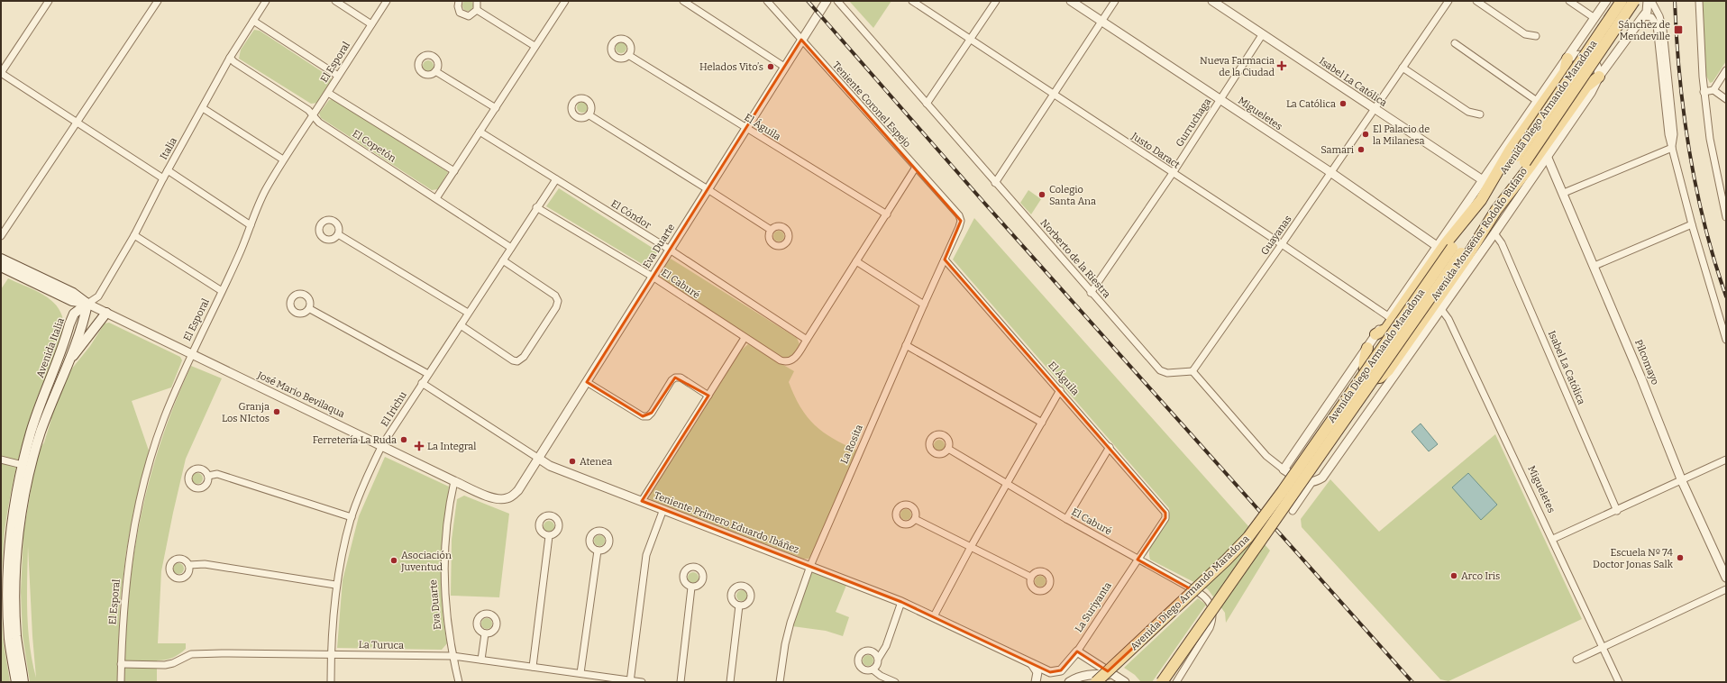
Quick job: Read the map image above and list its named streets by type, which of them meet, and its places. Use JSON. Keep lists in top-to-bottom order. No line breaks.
{"streets":{"main road":["Avenida Diego Armando Maradona","Avenida Italia","José Mario Bevilaqua"],"street":["El Esporal","Isabel La Católica","Teniente Coronel Espejo","Migueletes","Gurruchaga","El Águila","El Copetón","Italia","Justo Daract","El Cóndor","Avenida Monseñor Rodolfo Bufano","Guayanas","Eva Duarte","Norberto de la Riestra","El Caburé","Pilcomayo","El Irichu","La Rosita","Teniente Primero Eduardo Ibáñez","La Suriyanta","La Turuca"]},"crossings":[["El Esporal","El Copetón"],["El Esporal","José Mario Bevilaqua"],["El Esporal","La Turuca"],["Isabel La Católica","Gurruchaga"],["Isabel La Católica","Avenida Monseñor Rodolfo Bufano"],["Isabel La Católica","Guayanas"],["Teniente Coronel Espejo","Eva Duarte"],["Teniente Coronel Espejo","El Caburé"],["Teniente Coronel Espejo","La Rosita"],["Migueletes","Gurruchaga"],["Migueletes","Avenida Monseñor Rodolfo Bufano"],["Migueletes","Guayanas"],["Gurruchaga","Justo Daract"],["Gurruchaga","Norberto de la Riestra"],["El Águila","Eva Duarte"],["El Águila","El Caburé"],["El Águila","La Rosita"],["El Águila","La Suriyanta"],["El Copetón","Italia"],["El Copetón","El Irichu"],["Italia","Avenida Italia"],["Italia","José Mario Bevilaqua"],["Justo Daract","Guayanas"],["El Cóndor","Eva Duarte"],["El Cóndor","El Caburé"],["El Cóndor","El Irichu"],["Avenida Monseñor Rodolfo Bufano","Pilcomayo"],["Guayanas","Norberto de la Riestra"],["Eva Duarte","El Caburé"],["Eva Duarte","José Mario Bevilaqua"],["Eva Duarte","Teniente Primero Eduardo Ibáñez"],["Eva Duarte","La Turuca"],["El Caburé","El Irichu"],["El Caburé","La Suriyanta"],["Avenida Italia","José Mario Bevilaqua"],["José Mario Bevilaqua","El Irichu"],["El Irichu","Teniente Primero Eduardo Ibáñez"],["El Irichu","La Turuca"],["La Rosita","Teniente Primero Eduardo Ibáñez"],["Teniente Primero Eduardo Ibáñez","La Suriyanta"]],"places":{"transit":["Sánchez de Mendeville"],"health":["Nueva Farmacia de la Ciudad","La Integral"],"other":["Helados Vito’s","La Católica","El Palacio de la Milanesa","Samari","Colegio Santa Ana","Granja Los NIctos","Ferretería La Ruda","Atenea","Escuela Nº 74 Doctor Jonas Salk","Asociación Juventud","Arco Iris"]}}
